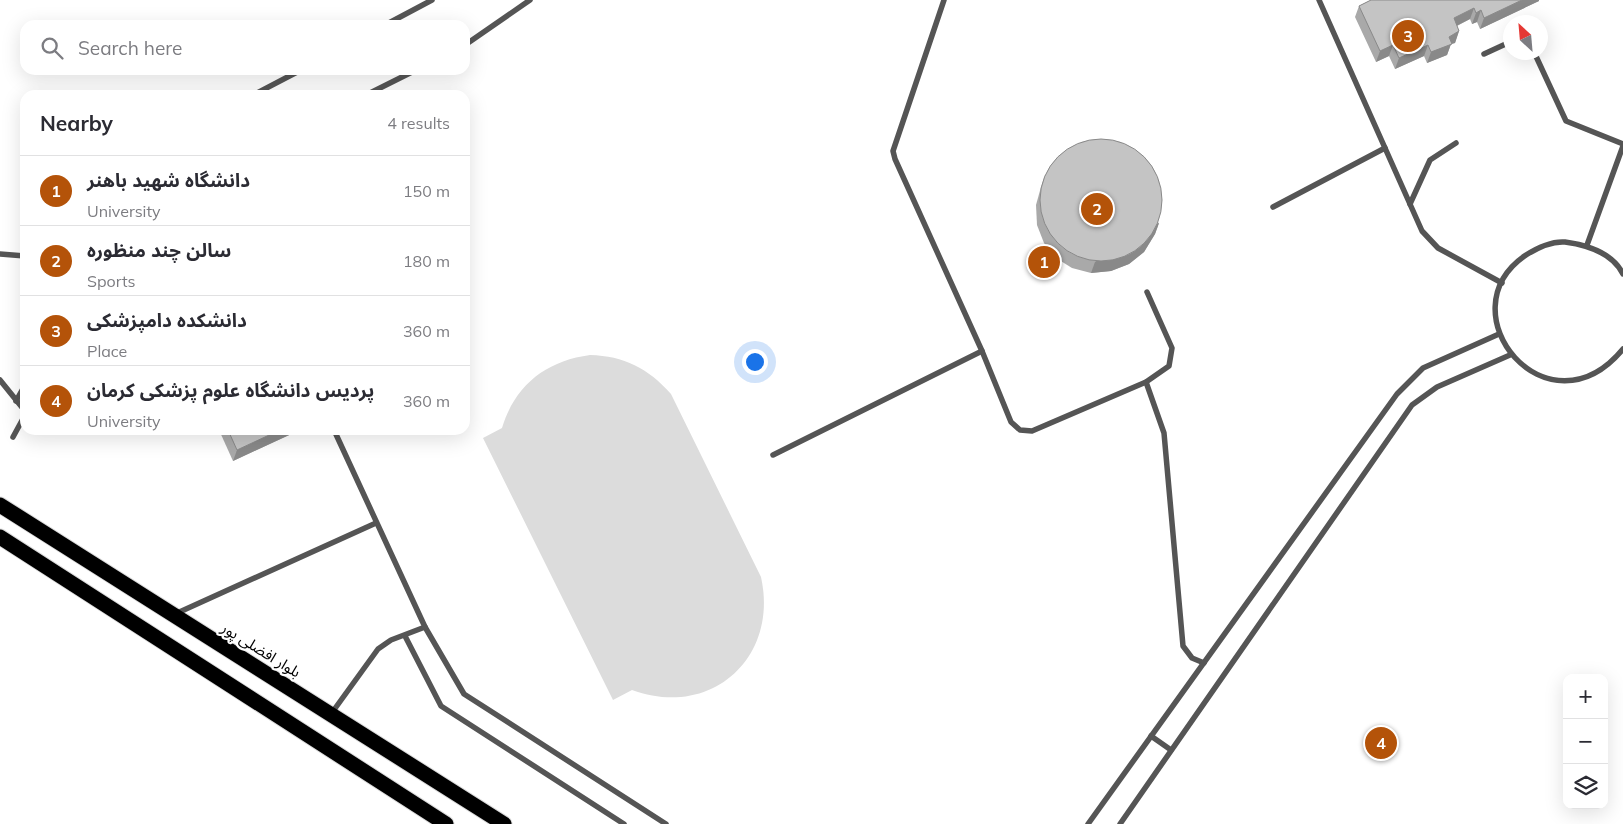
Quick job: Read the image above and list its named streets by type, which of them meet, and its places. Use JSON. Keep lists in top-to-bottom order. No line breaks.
{"streets":{"highway":["بلوار افضلی پور"]},"north":"top left","page":{"pins":["3","2","1","4"],"search":"Search here","heading":["Nearby","4 results"],"list":[{"mark":"1","name":"دانشگاه شهید باهنر","note":"University","value":"150 m"},{"mark":"2","name":"سالن چند منظوره","note":"Sports","value":"180 m"},{"mark":"3","name":"دانشکده دامپزشکی","note":"Place","value":"360 m"},{"mark":"4","name":"پردیس دانشگاه علوم پزشکی کرمان","note":"University","value":"360 m"}],"map_buttons":["+","−"]}}
